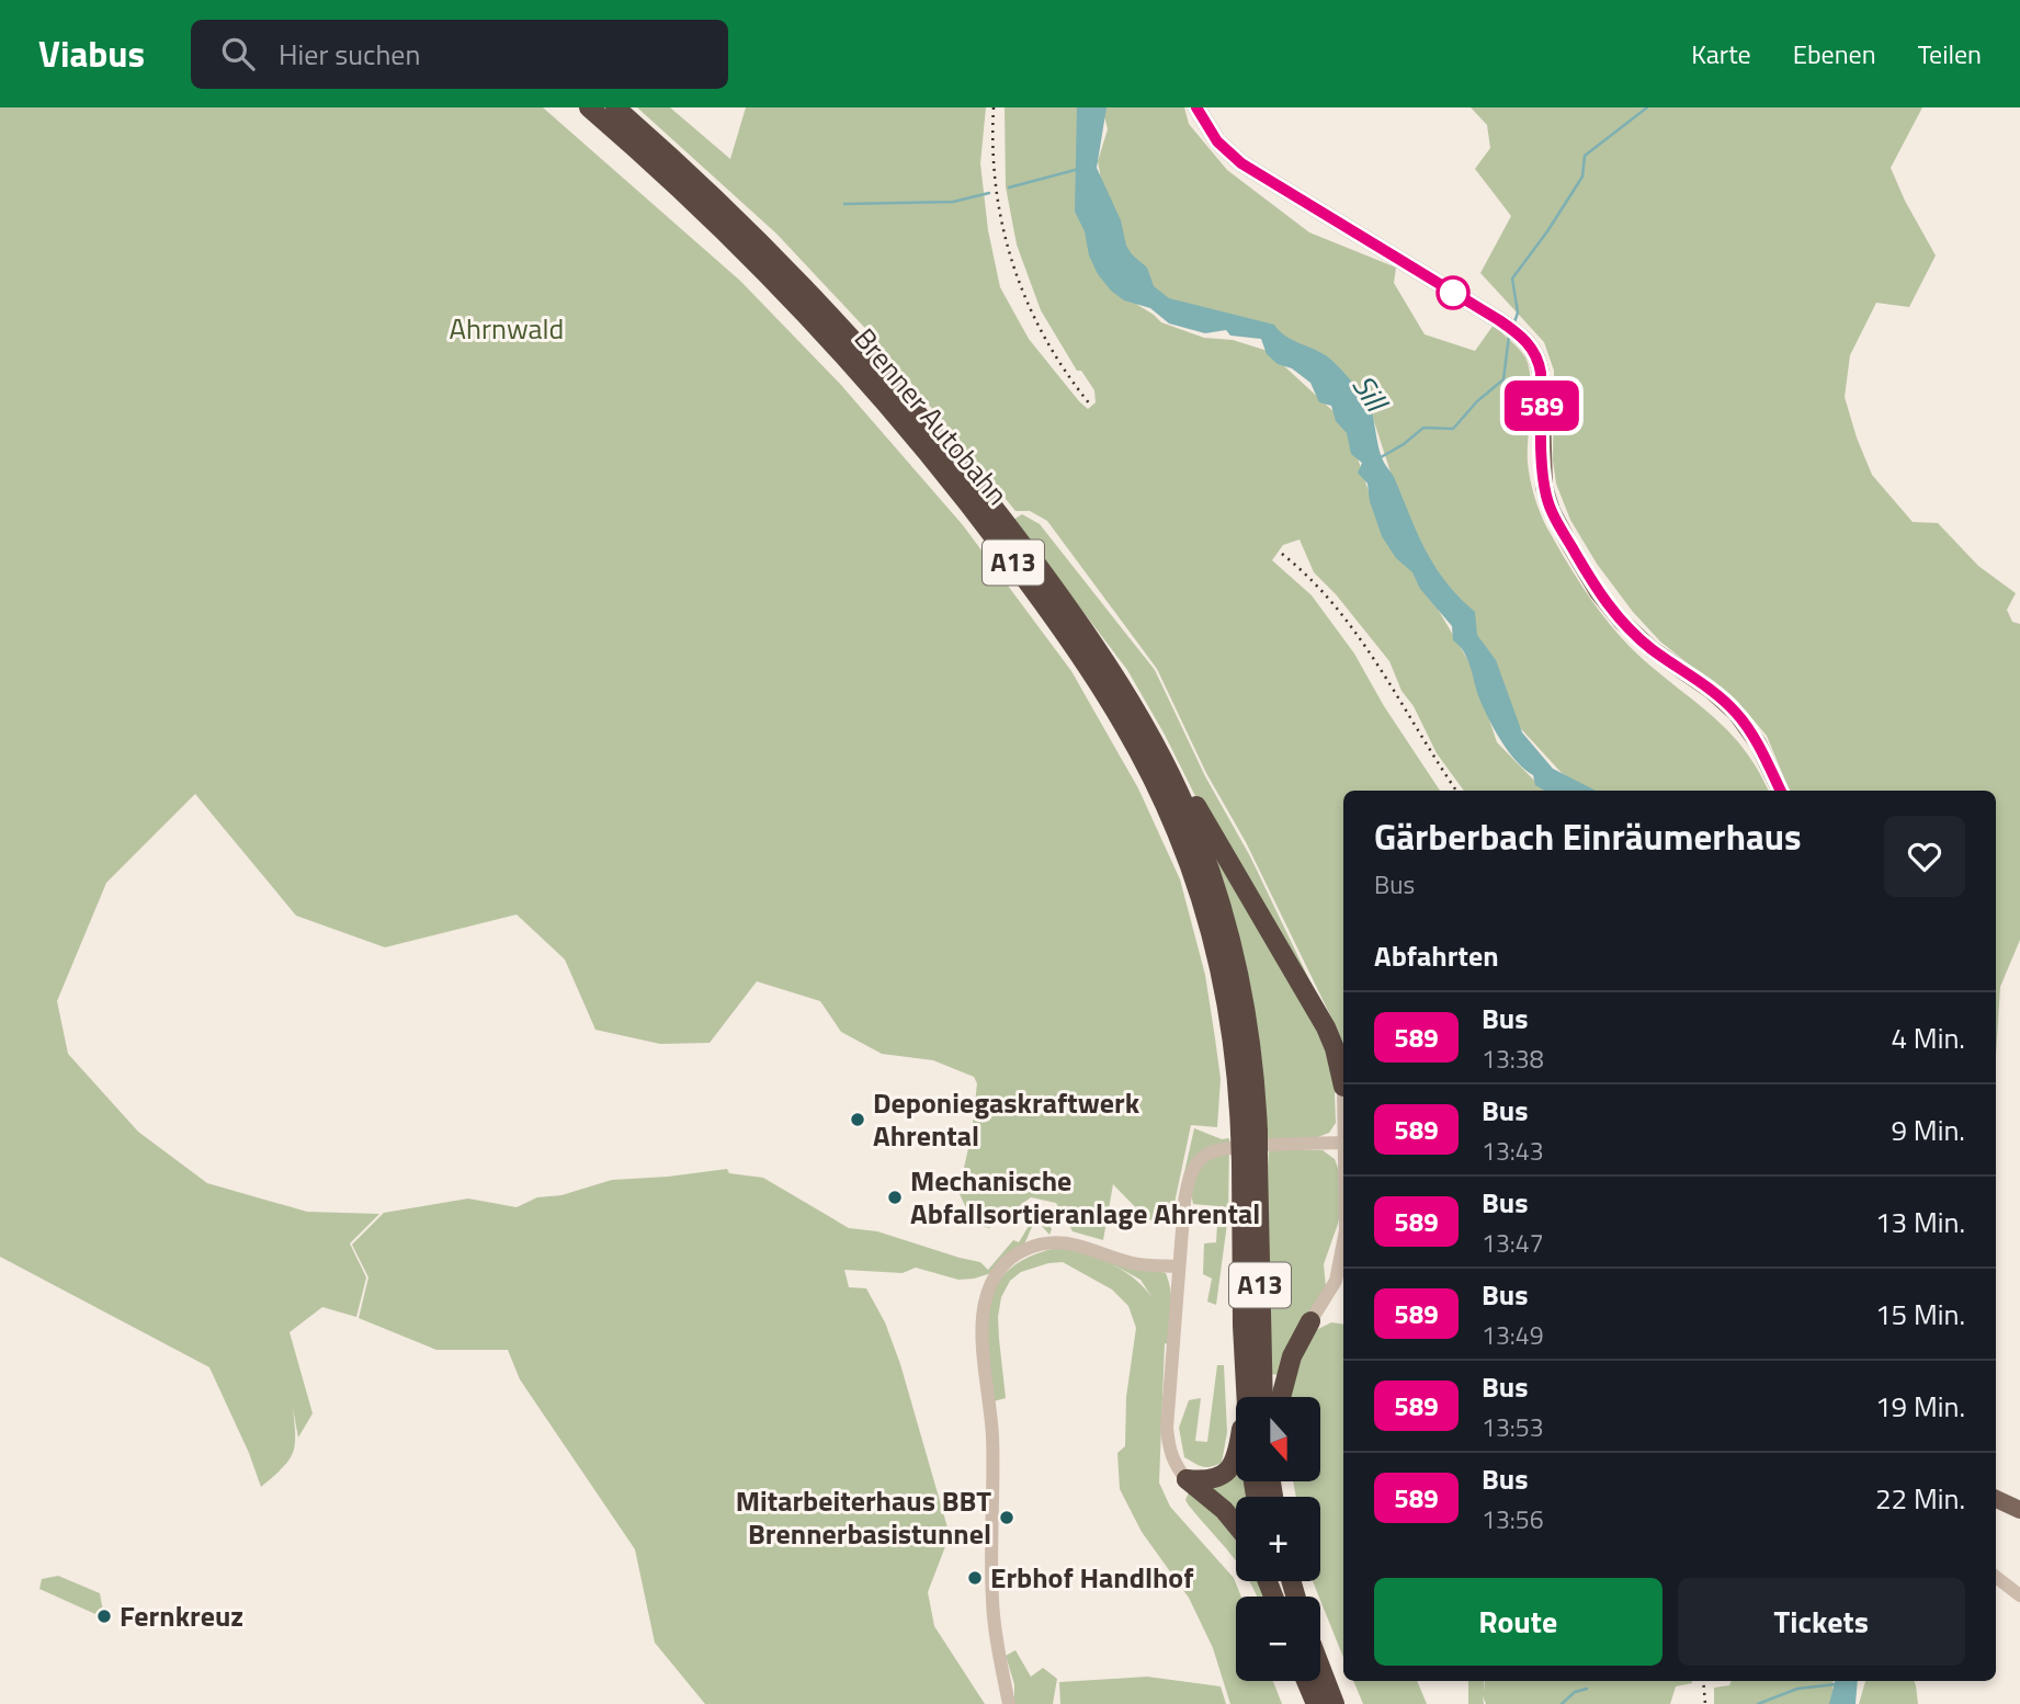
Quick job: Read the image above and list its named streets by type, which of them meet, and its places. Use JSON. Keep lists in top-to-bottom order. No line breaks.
{"streets":{"highway":["Brenner Autobahn","A13"]},"water":["Sill"],"parks":["Ahrnwald"],"places":["Deponiegaskraftwerk Ahrental","Mechanische Abfallsortieranlage Ahrental","Mitarbeiterhaus BBT Brennerbasistunnel","Erbhof Handlhof","Fernkreuz"],"lines":["bus line 589"],"north":"bottom","page":{"header":"Viabus","search":"Hier suchen","nav":["Karte","Ebenen","Teilen"],"on_map":"589","heading":[["Gärberbach Einräumerhaus","Bus"],"Abfahrten"],"list":[{"mark":"589","name":"Bus","note":"13:38","value":"4 Min."},{"mark":"589","name":"Bus","note":"13:43","value":"9 Min."},{"mark":"589","name":"Bus","note":"13:47","value":"13 Min."},{"mark":"589","name":"Bus","note":"13:49","value":"15 Min."},{"mark":"589","name":"Bus","note":"13:53","value":"19 Min."},{"mark":"589","name":"Bus","note":"13:56","value":"22 Min."}],"map_buttons":["+","−"],"buttons":["Route","Tickets"]}}
